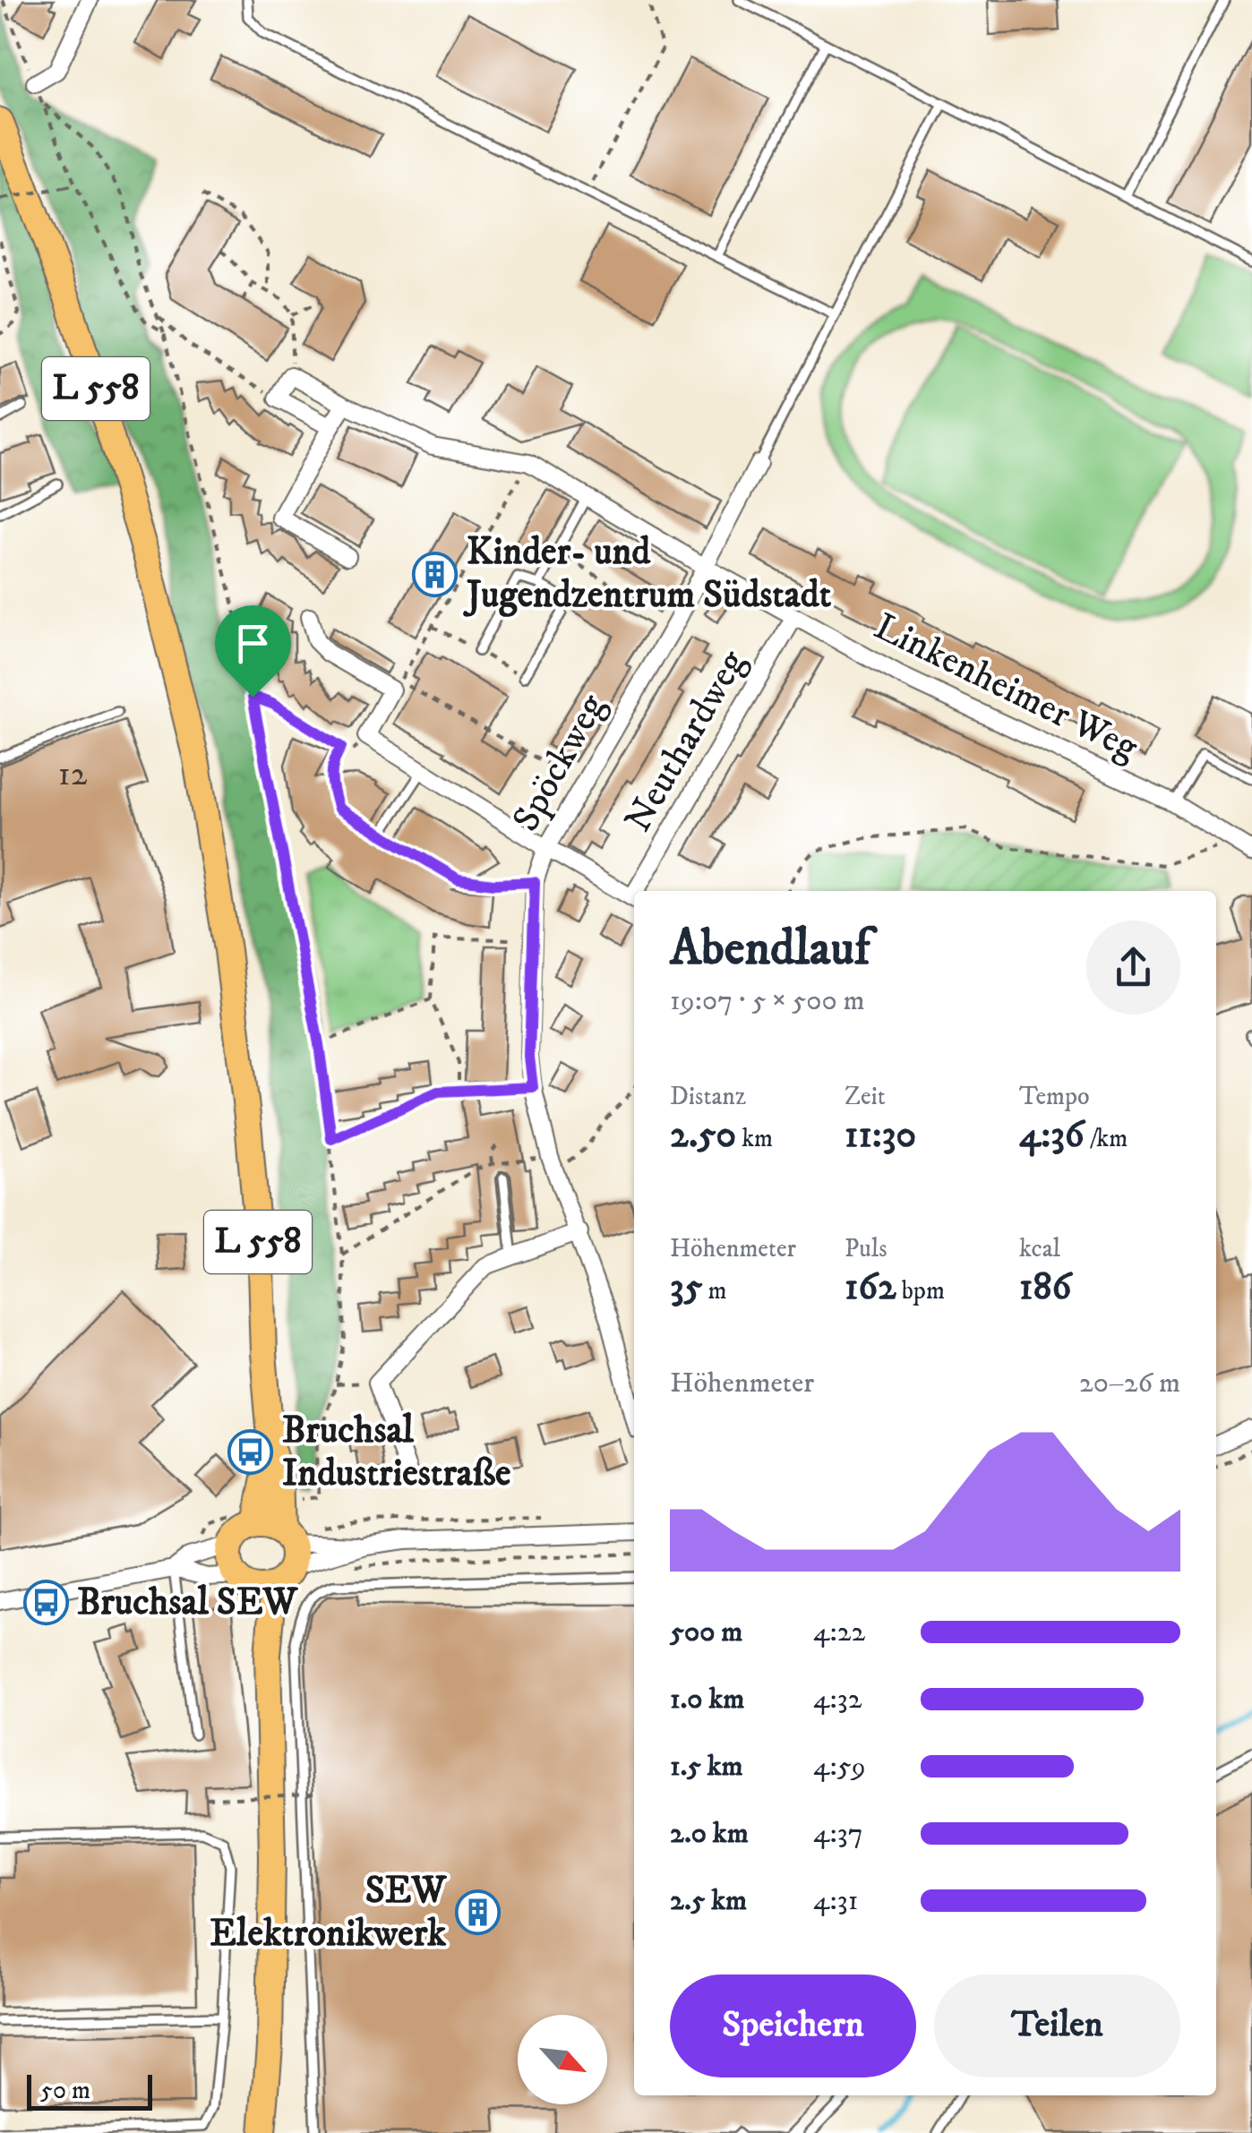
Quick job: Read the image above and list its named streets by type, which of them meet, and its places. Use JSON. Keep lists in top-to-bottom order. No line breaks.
{"streets":{"main road":["L 558"],"street":["Linkenheimer Weg","Neuthardweg","Spöckweg"]},"crossings":[["Linkenheimer Weg","Neuthardweg"],["Linkenheimer Weg","Spöckweg"]],"places":{"building":["Kinder- und Jugendzentrum Südstadt","SEW Elektronikwerk"],"bus stop":["Bruchsal Industriestraße","Bruchsal SEW"]},"house_numbers":["12"],"scale_bar":"50 m","north":"bottom right","page":{"heading":["Abendlauf","19:07 · 5 × 500 m"],"stats":[["Distanz","2.50 km"],["Zeit","11:30"],["Tempo","4:36 /km"],["Höhenmeter","35 m"],["Puls","162 bpm"],["kcal","186"]],"chart":["Höhenmeter","20–26 m"],"list":[{"name":"500 m","note":"4:22"},{"name":"1.0 km","note":"4:32"},{"name":"1.5 km","note":"4:59"},{"name":"2.0 km","note":"4:37"},{"name":"2.5 km","note":"4:31"}],"buttons":["Speichern","Teilen"],"scale":"50 m"}}
